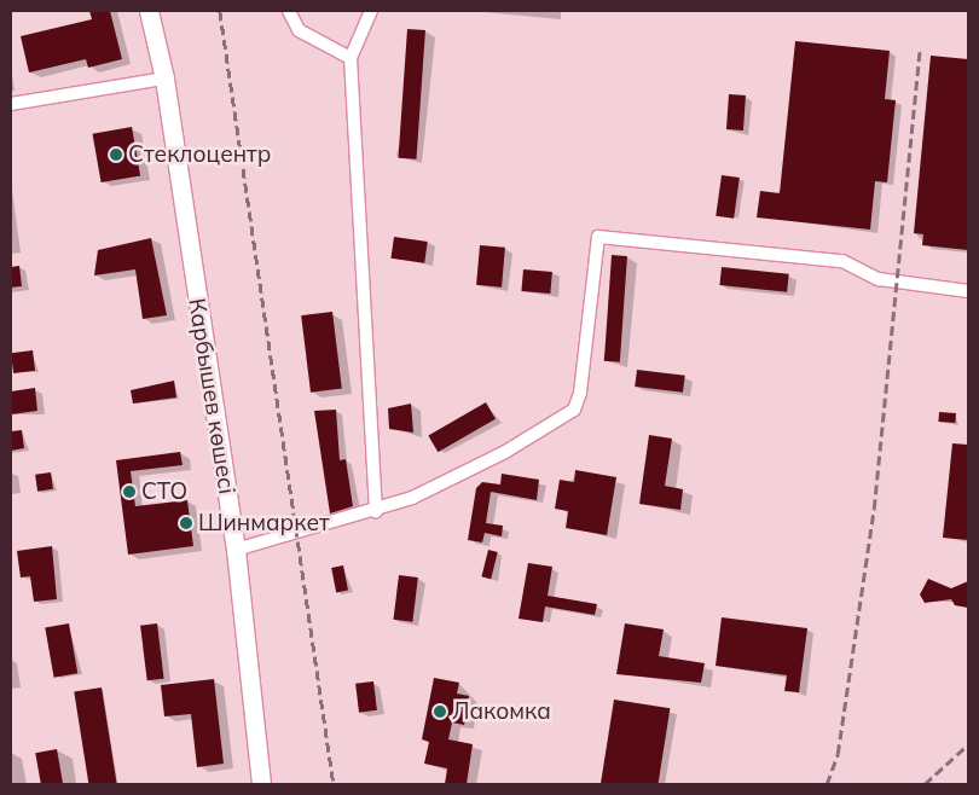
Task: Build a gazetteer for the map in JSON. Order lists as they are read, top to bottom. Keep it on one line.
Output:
{"streets":{"main road":["Карбышев көшесі"]},"places":["Стеклоцентр","СТО","Шинмаркет","Лакомка"]}
